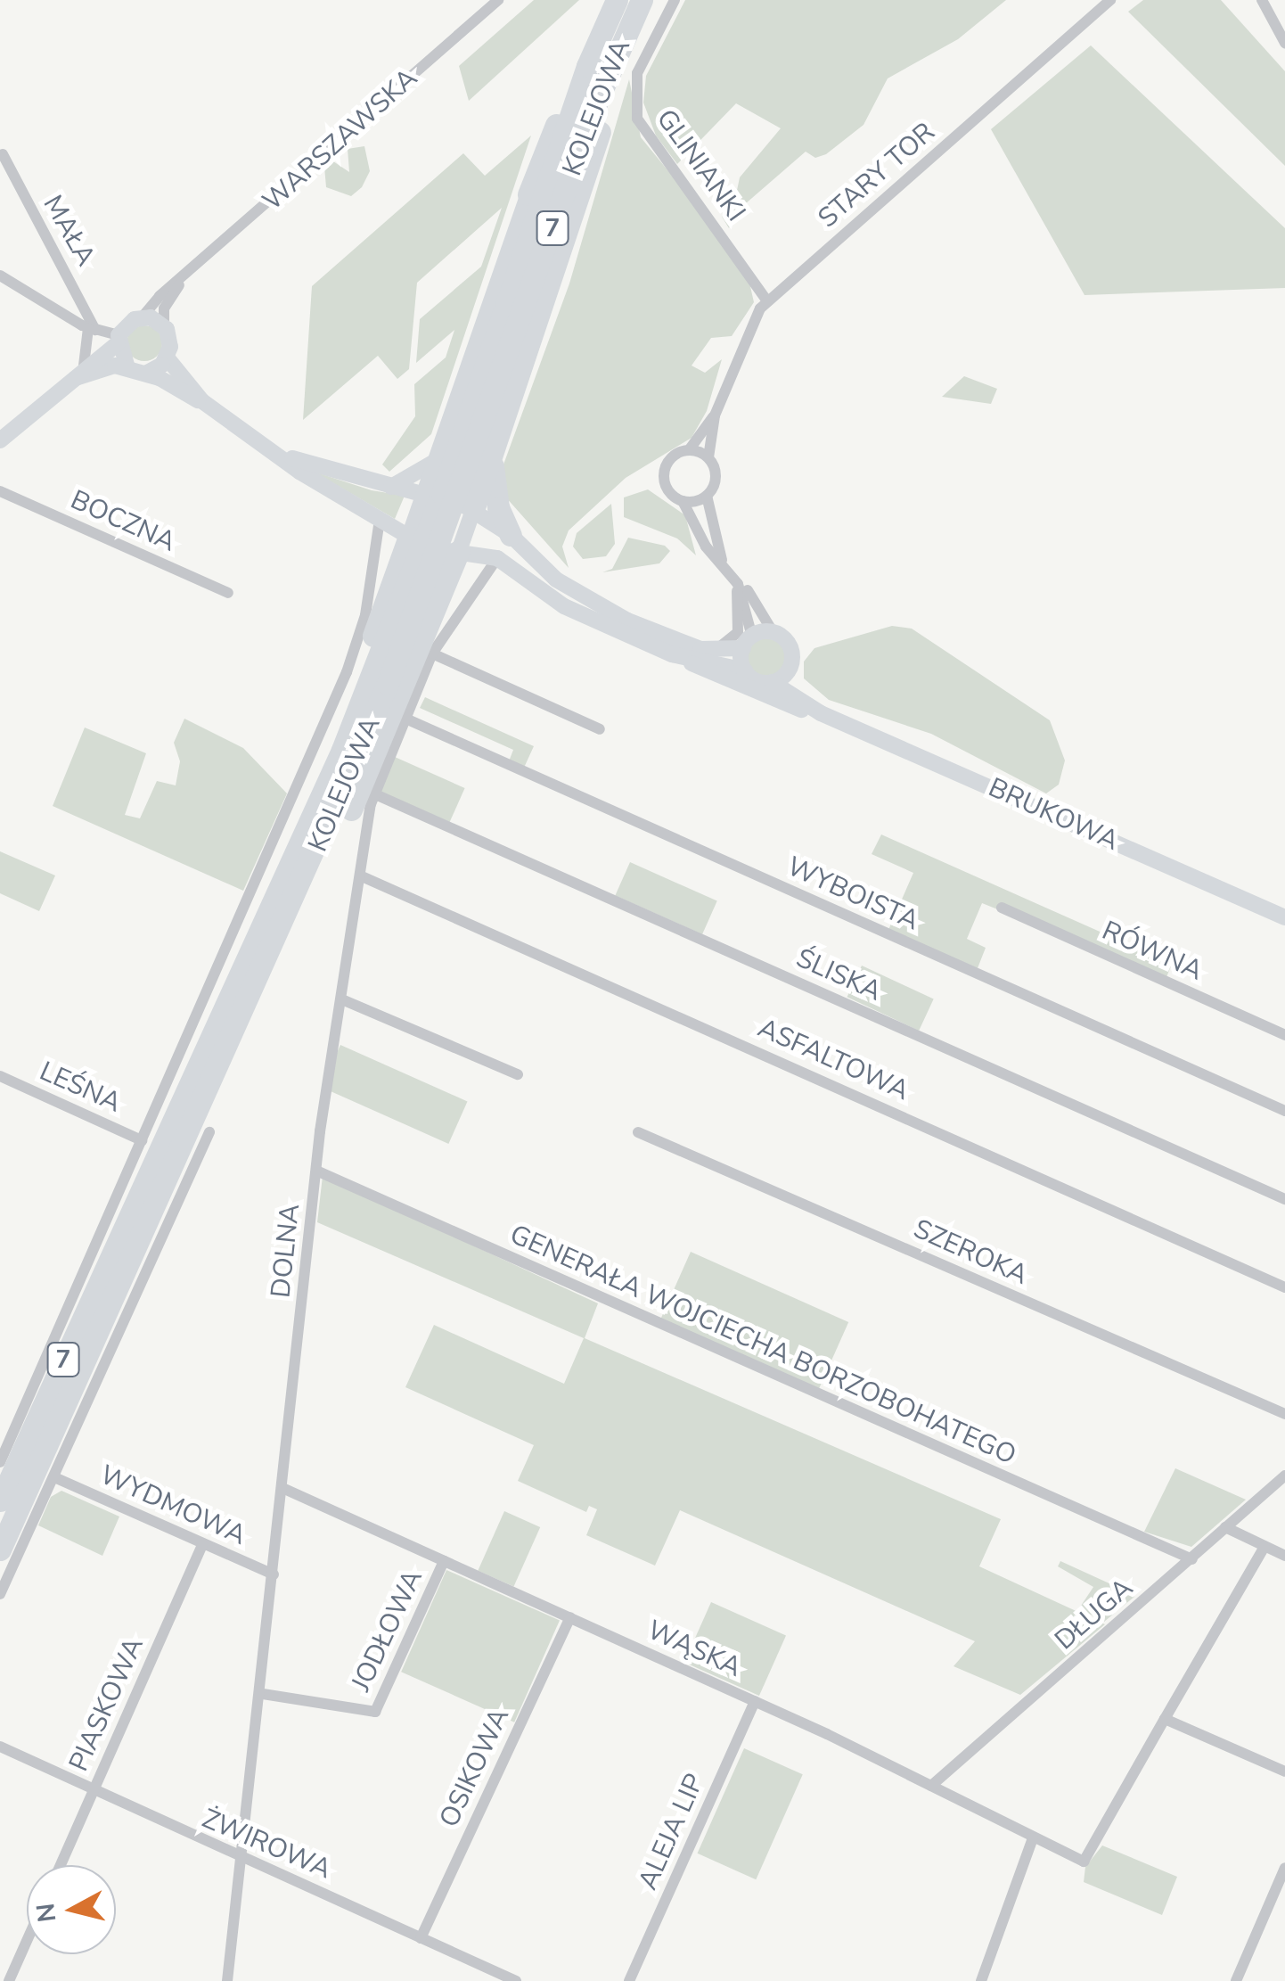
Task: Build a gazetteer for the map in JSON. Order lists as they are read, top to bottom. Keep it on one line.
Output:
{"streets":{"highway":["KOLEJOWA","7"],"street":["WARSZAWSKA","GLINIANKI","STARY TOR","MAŁA","BOCZNA","BRUKOWA","WYBOISTA","RÓWNA","ŚLISKA","ASFALTOWA","LEŚNA","DOLNA","SZEROKA","GENERAŁA WOJCIECHA BORZOBOHATEGO","WYDMOWA","DŁUGA","JODŁOWA","WĄSKA","PIASKOWA","OSIKOWA","ALEJA LIP","ŻWIROWA"]},"crossings":[["KOLEJOWA","LEŚNA"],["GLINIANKI","STARY TOR"],["WYBOISTA","DOLNA"],["ŚLISKA","DOLNA"],["ASFALTOWA","DOLNA"],["DOLNA","GENERAŁA WOJCIECHA BORZOBOHATEGO"],["DOLNA","WYDMOWA"],["DOLNA","JODŁOWA"],["DOLNA","WĄSKA"],["DOLNA","ŻWIROWA"],["GENERAŁA WOJCIECHA BORZOBOHATEGO","DŁUGA"],["WYDMOWA","PIASKOWA"],["DŁUGA","WĄSKA"],["JODŁOWA","WĄSKA"],["WĄSKA","OSIKOWA"],["WĄSKA","ALEJA LIP"],["PIASKOWA","ŻWIROWA"],["OSIKOWA","ŻWIROWA"]],"north":"left"}
